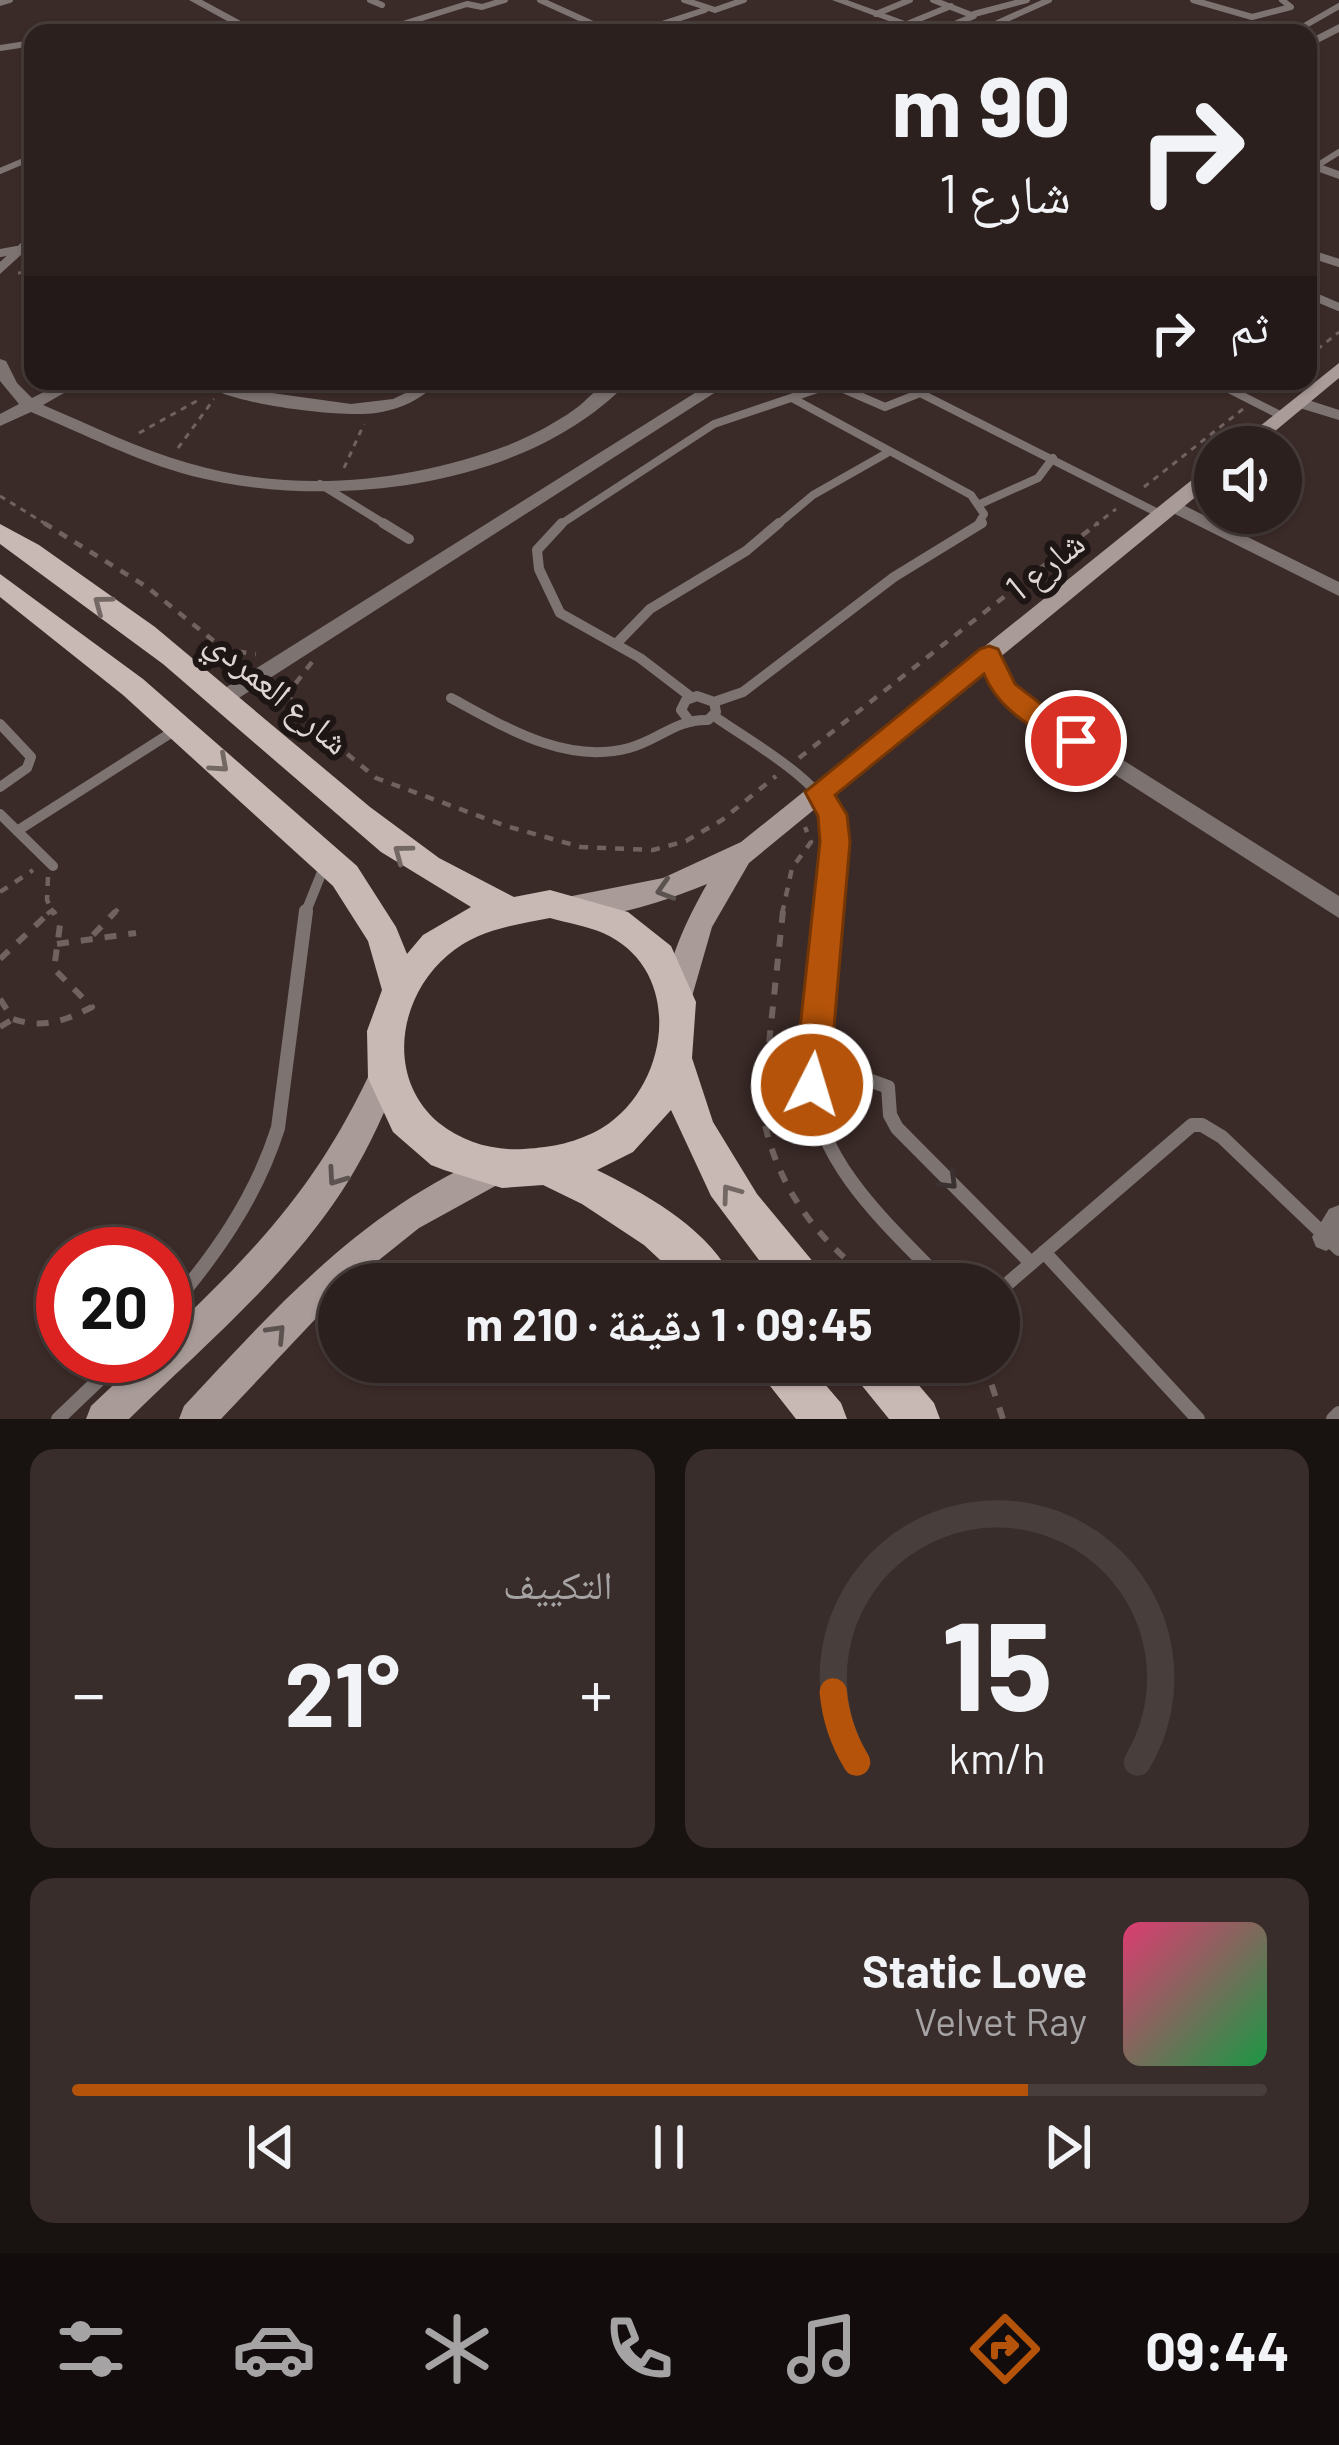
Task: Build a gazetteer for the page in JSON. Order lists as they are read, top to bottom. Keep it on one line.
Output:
{"streets":{"main road":["شارع العمردي"],"street":["شارع 1"]},"crossings":[["شارع 1","شارع العمردي"]],"page":{"turn":["90 m","شارع 1"],"then":"ثم","limit":"20","trip":"09:45 · 1 دقيقة · 210 m","tile":"التكييف","heat":["−","21°","+"],"song":["Static Love","Velvet Ray"],"tabs":"09:44","gauge":["15","km/h"]}}
